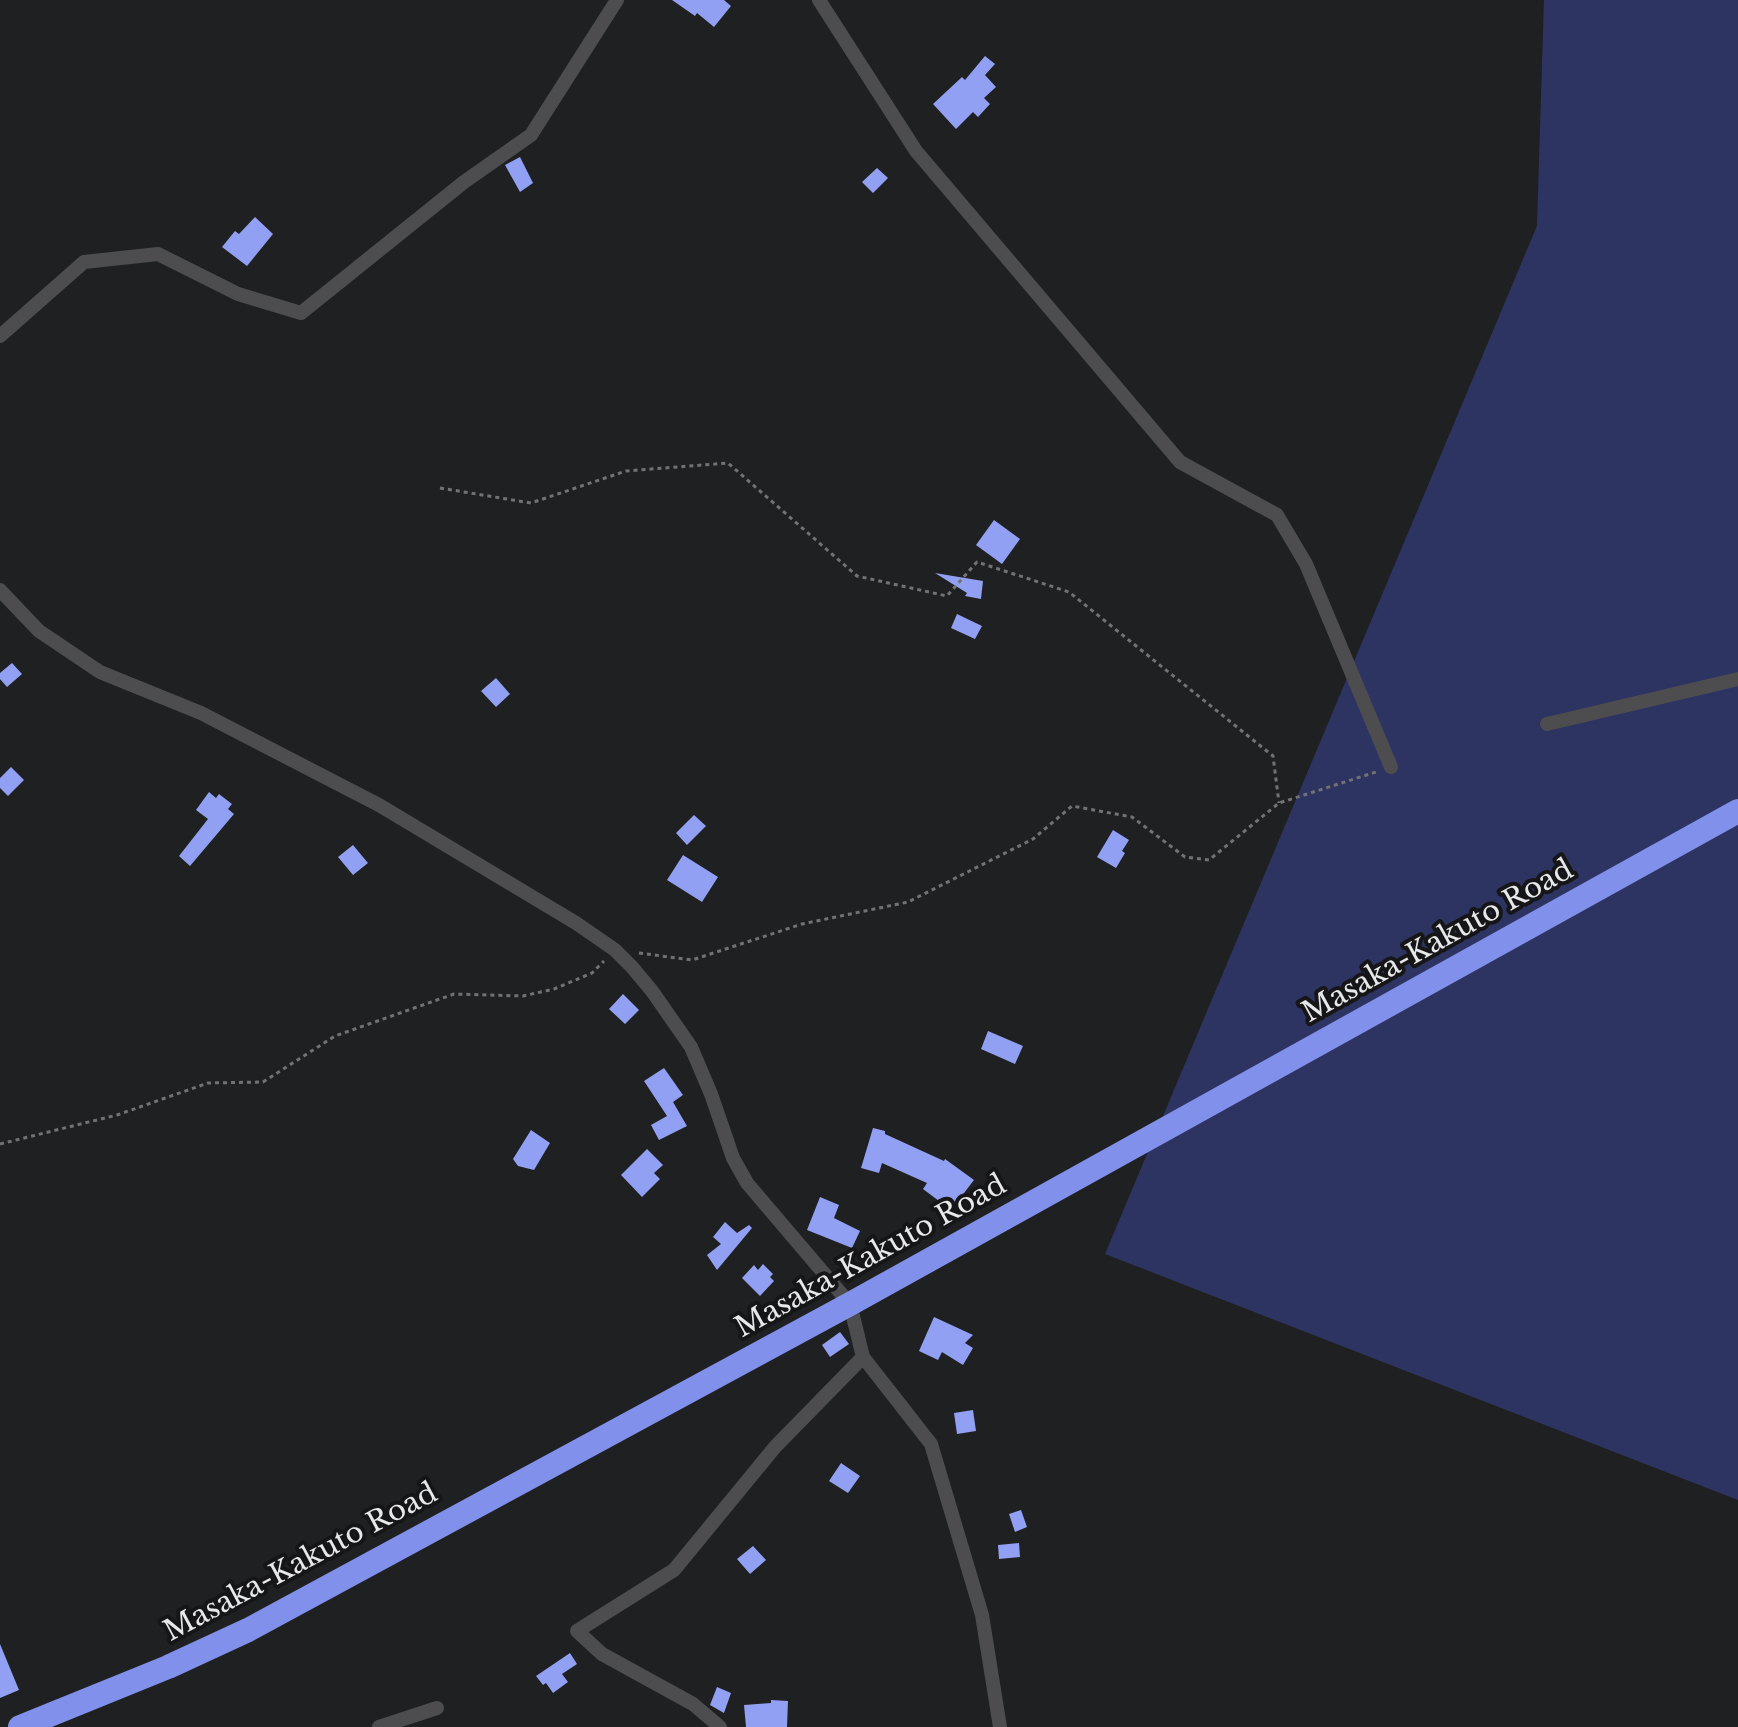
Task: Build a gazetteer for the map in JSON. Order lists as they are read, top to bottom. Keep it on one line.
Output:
{"streets":{"highway":["Masaka-Kakuto Road"]}}
